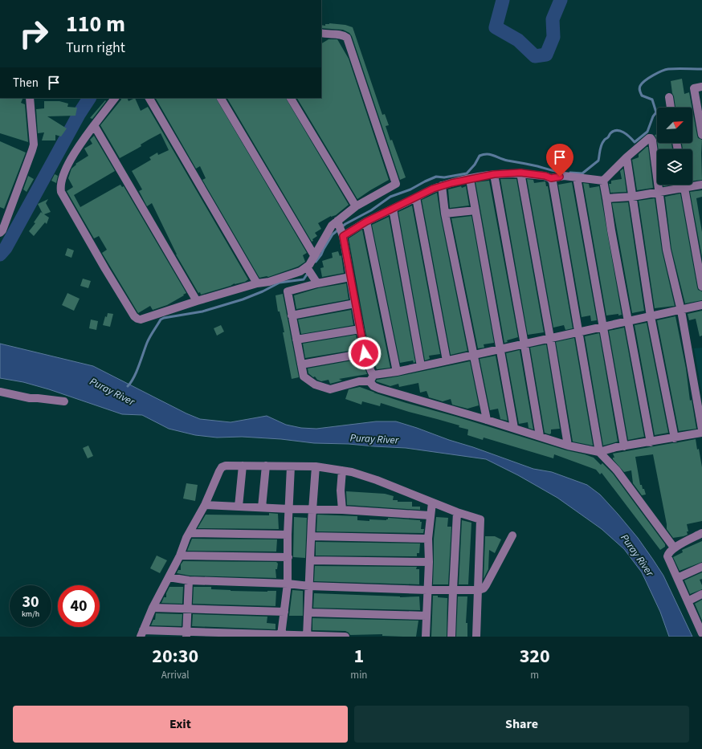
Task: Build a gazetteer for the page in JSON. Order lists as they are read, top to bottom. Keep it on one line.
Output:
{"water":["Puray River"],"north":"top right","page":{"turn":["110 m","Turn right"],"then":"Then","speed":"30 km/h","limit":"40","eta":["20:30","Arrival","1","min","320","m"],"buttons":["Exit","Share"]}}
